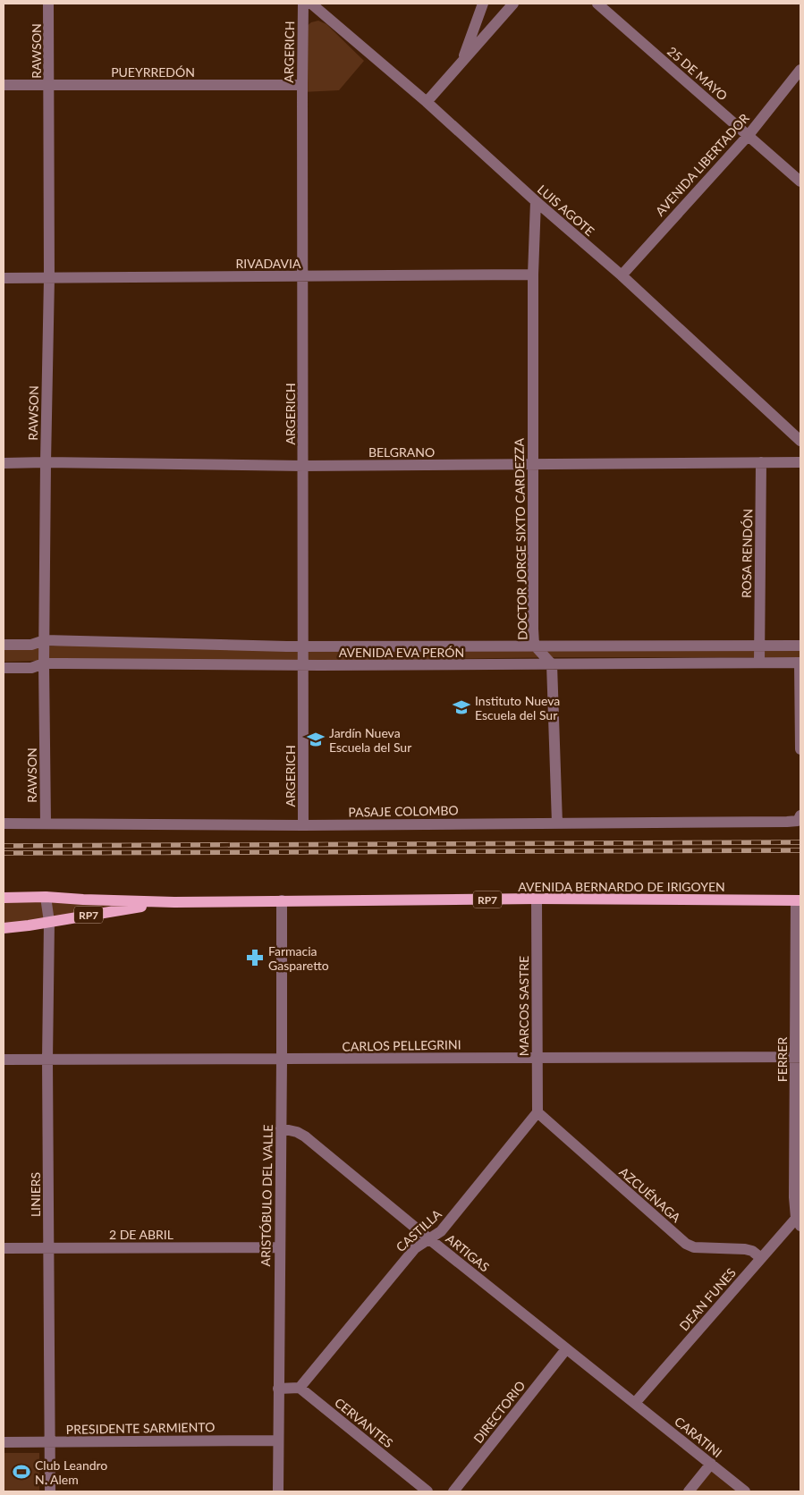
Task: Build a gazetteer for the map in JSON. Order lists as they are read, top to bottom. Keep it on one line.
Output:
{"streets":{"main road":["AVENIDA BERNARDO DE IRIGOYEN","RP7"],"street":["RAWSON","ARGERICH","PUEYRREDÓN","25 DE MAYO","AVENIDA LIBERTADOR","LUIS AGOTE","RIVADAVIA","BELGRANO","DOCTOR JORGE SIXTO CARDEZZA","ROSA RENDÓN","AVENIDA EVA PERÓN","PASAJE COLOMBO","MARCOS SASTRE","CARLOS PELLEGRINI","FERRER","LINIERS","AZCUÉNAGA","ARISTÓBULO DEL VALLE","CASTILLA","2 DE ABRIL","ARTIGAS","DEAN FUNES","DIRECTORIO","CERVANTES","PRESIDENTE SARMIENTO","CARATINI"]},"crossings":[["RAWSON","PUEYRREDÓN"],["RAWSON","RIVADAVIA"],["RAWSON","BELGRANO"],["RAWSON","AVENIDA EVA PERÓN"],["RAWSON","PASAJE COLOMBO"],["ARGERICH","PUEYRREDÓN"],["ARGERICH","RIVADAVIA"],["ARGERICH","BELGRANO"],["ARGERICH","AVENIDA EVA PERÓN"],["ARGERICH","PASAJE COLOMBO"],["25 DE MAYO","AVENIDA LIBERTADOR"],["AVENIDA LIBERTADOR","LUIS AGOTE"],["LUIS AGOTE","DOCTOR JORGE SIXTO CARDEZZA"],["RIVADAVIA","DOCTOR JORGE SIXTO CARDEZZA"],["BELGRANO","DOCTOR JORGE SIXTO CARDEZZA"],["BELGRANO","ROSA RENDÓN"],["DOCTOR JORGE SIXTO CARDEZZA","AVENIDA EVA PERÓN"],["ROSA RENDÓN","AVENIDA EVA PERÓN"],["AVENIDA BERNARDO DE IRIGOYEN","RP7"],["AVENIDA BERNARDO DE IRIGOYEN","MARCOS SASTRE"],["AVENIDA BERNARDO DE IRIGOYEN","FERRER"],["AVENIDA BERNARDO DE IRIGOYEN","ARISTÓBULO DEL VALLE"],["RP7","LINIERS"],["MARCOS SASTRE","CARLOS PELLEGRINI"],["MARCOS SASTRE","AZCUÉNAGA"],["MARCOS SASTRE","CASTILLA"],["CARLOS PELLEGRINI","FERRER"],["CARLOS PELLEGRINI","LINIERS"],["CARLOS PELLEGRINI","ARISTÓBULO DEL VALLE"],["FERRER","DEAN FUNES"],["LINIERS","2 DE ABRIL"],["LINIERS","PRESIDENTE SARMIENTO"],["AZCUÉNAGA","CASTILLA"],["AZCUÉNAGA","DEAN FUNES"],["ARISTÓBULO DEL VALLE","2 DE ABRIL"],["ARISTÓBULO DEL VALLE","ARTIGAS"],["ARISTÓBULO DEL VALLE","PRESIDENTE SARMIENTO"],["CASTILLA","ARTIGAS"],["CASTILLA","CERVANTES"],["ARTIGAS","DEAN FUNES"],["ARTIGAS","DIRECTORIO"],["ARTIGAS","CARATINI"],["DEAN FUNES","CARATINI"]],"places":{"school or university":["Instituto Nueva Escuela del Sur","Jardín Nueva Escuela del Sur"],"pharmacy":["Farmacia Gasparetto"],"sports":["Club Leandro N. Alem"]}}
